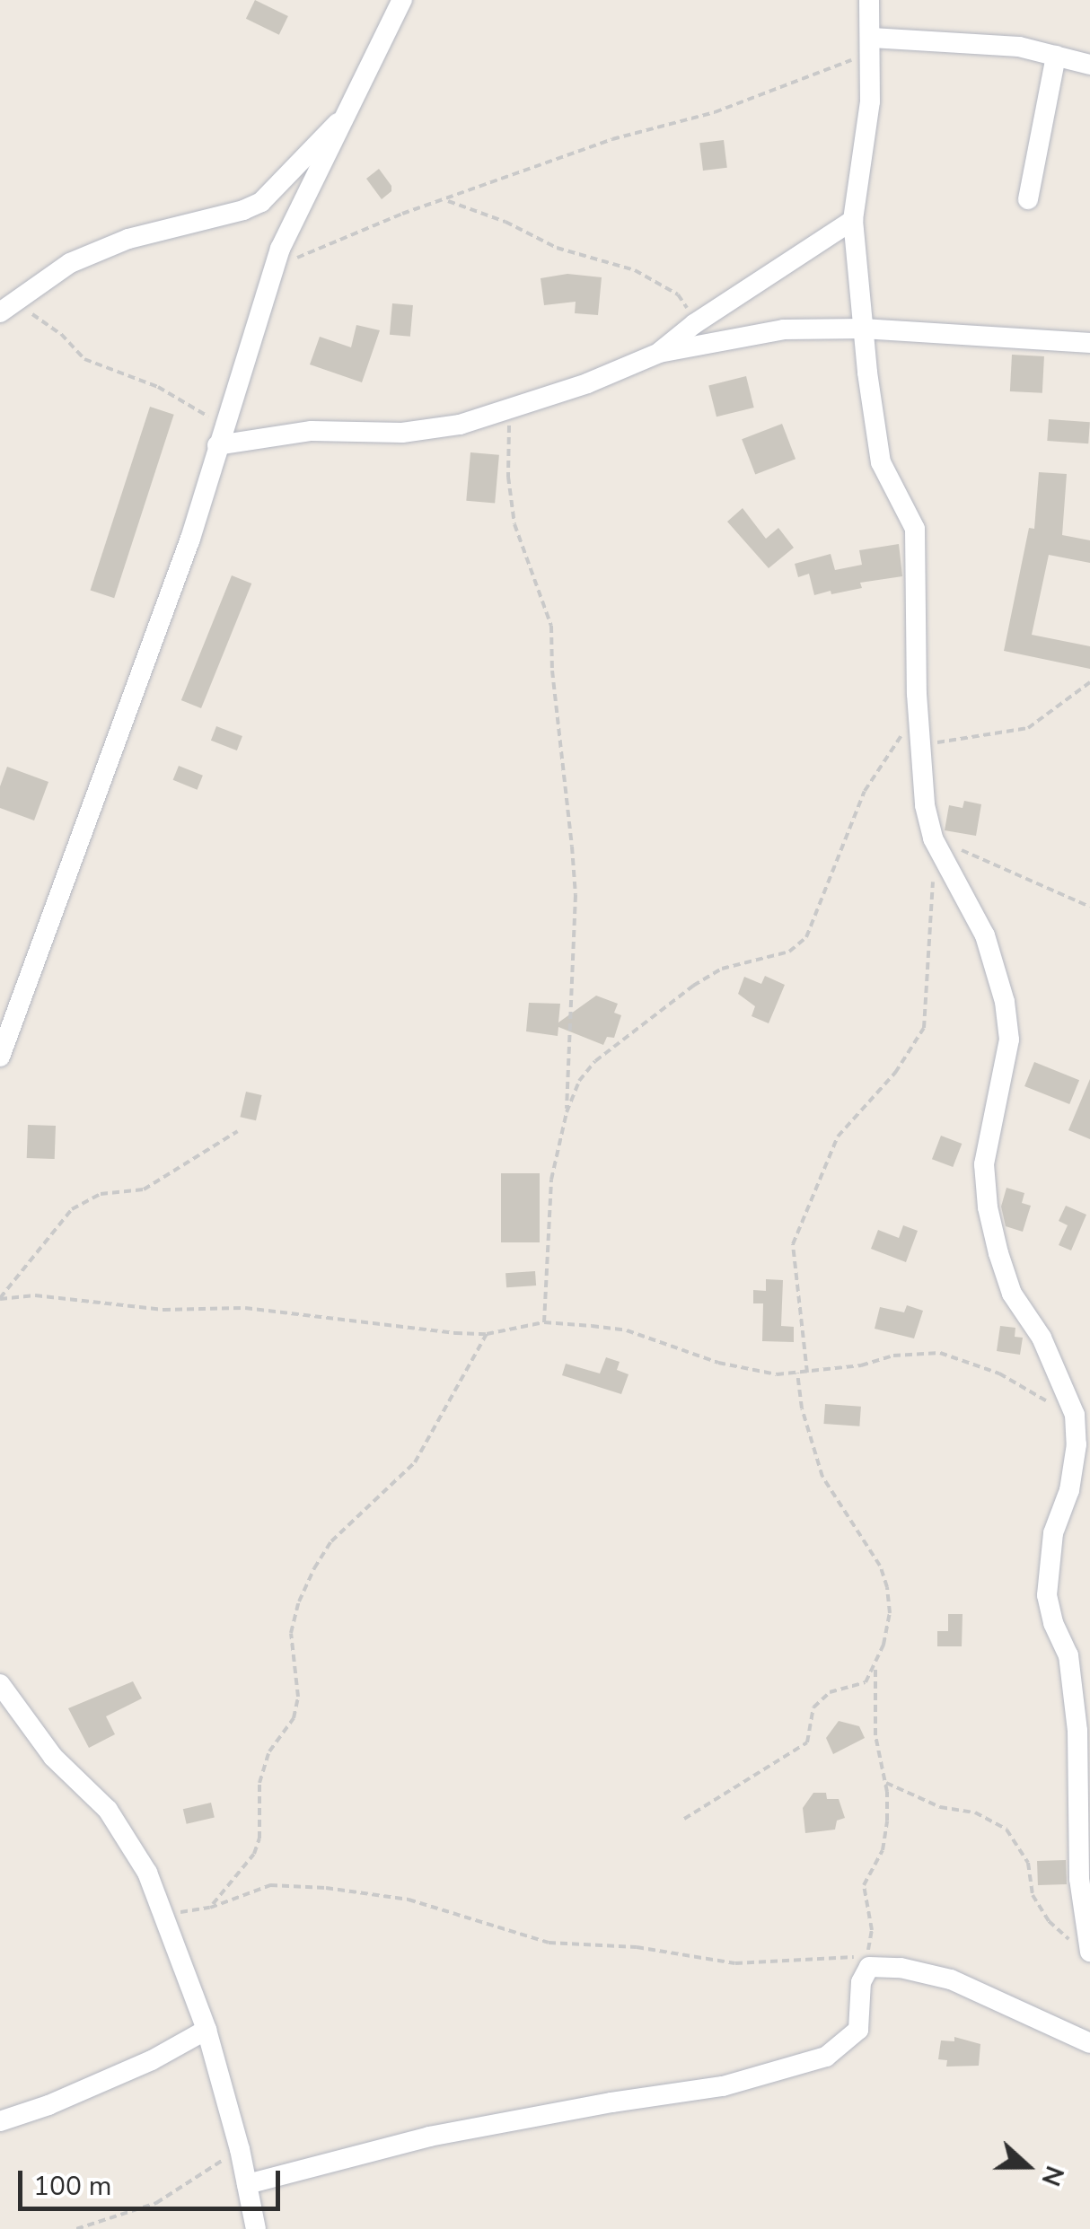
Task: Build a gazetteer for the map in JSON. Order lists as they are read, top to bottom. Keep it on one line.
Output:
{"scale_bar":"100 m","north":"right"}
